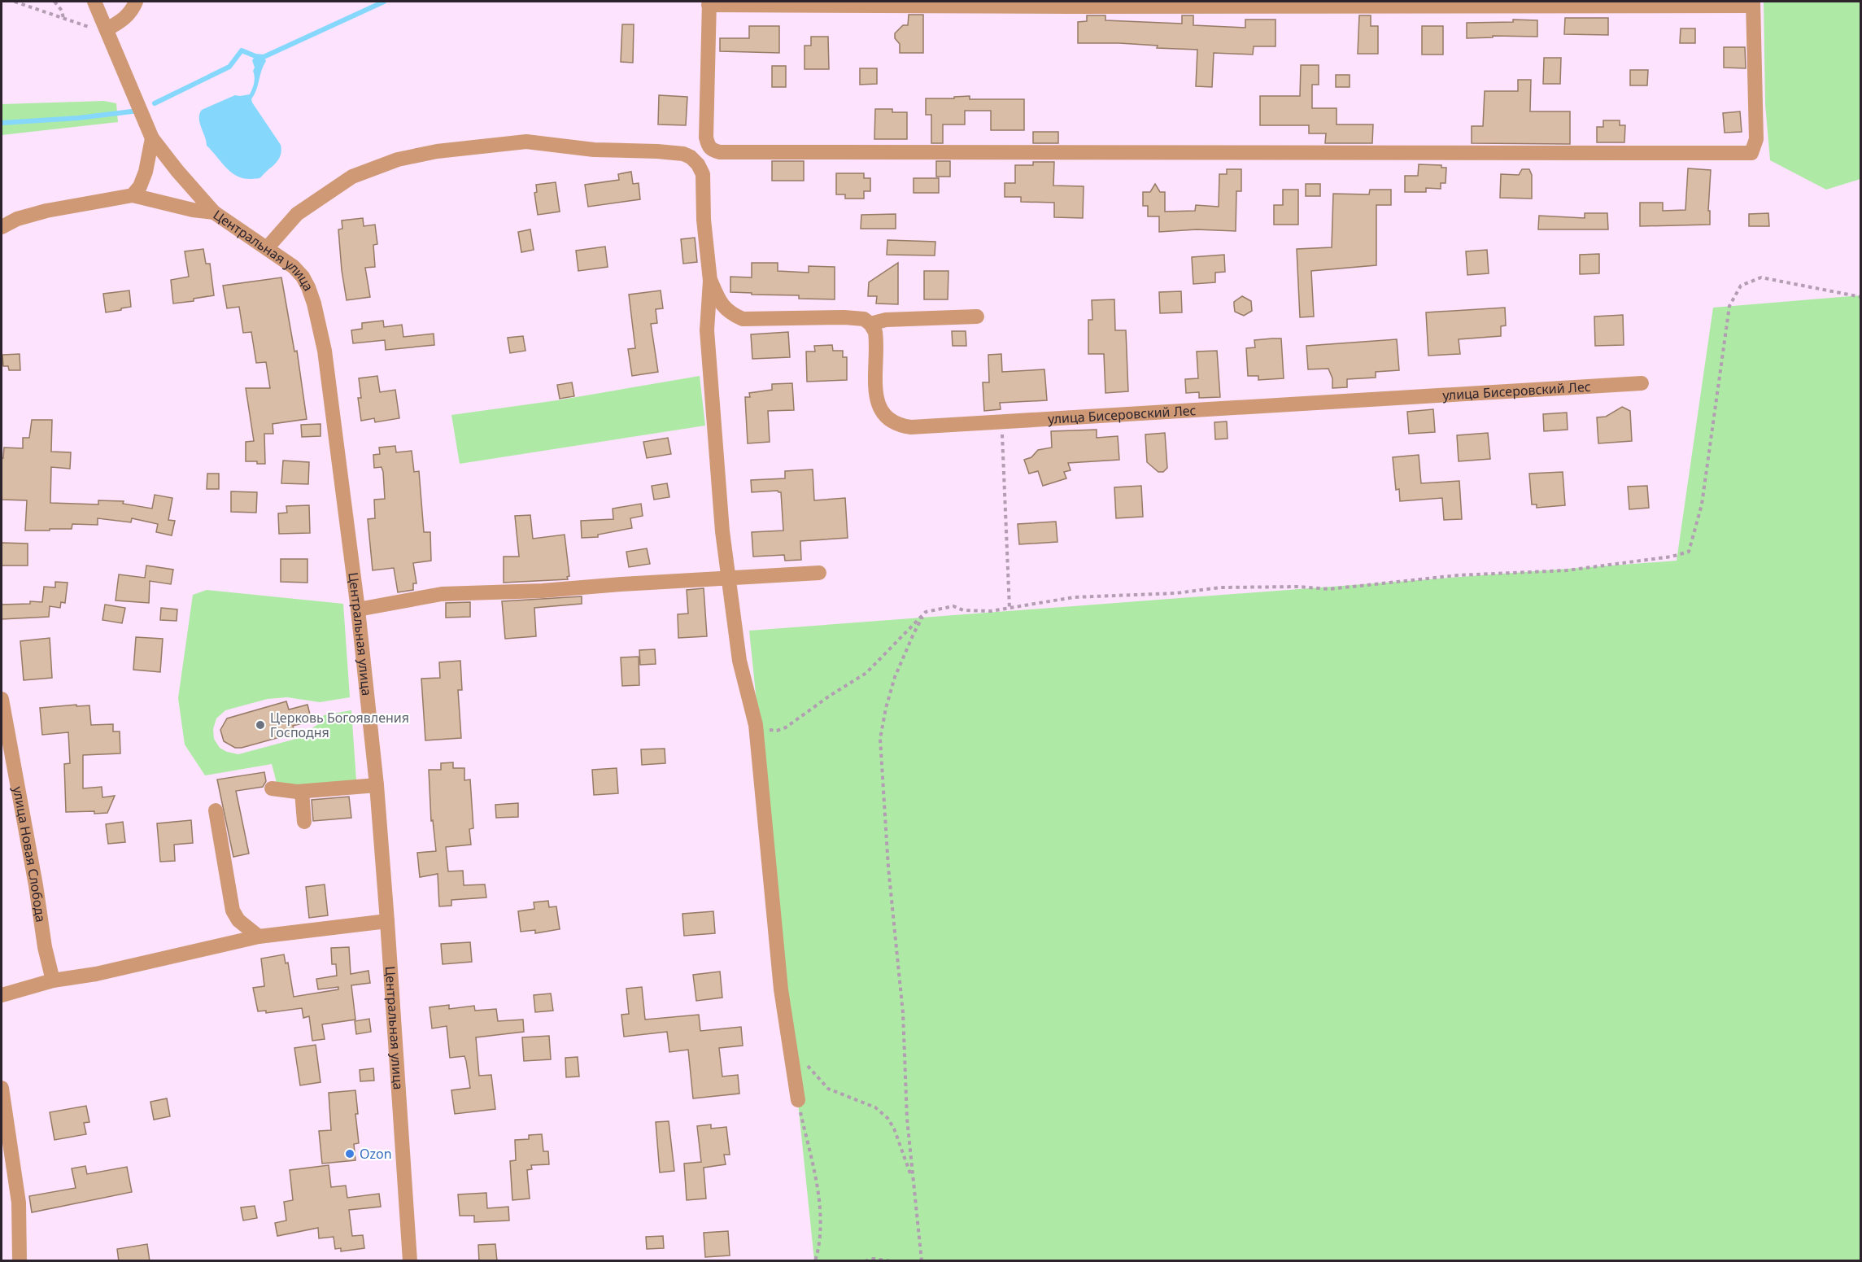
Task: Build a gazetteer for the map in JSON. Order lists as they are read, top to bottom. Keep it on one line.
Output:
{"streets":{"street":["Центральная улица","улица Бисеровский Лес","улица Новая Слобода"]},"places":["Церковь Богоявления Господня","Ozon"]}
